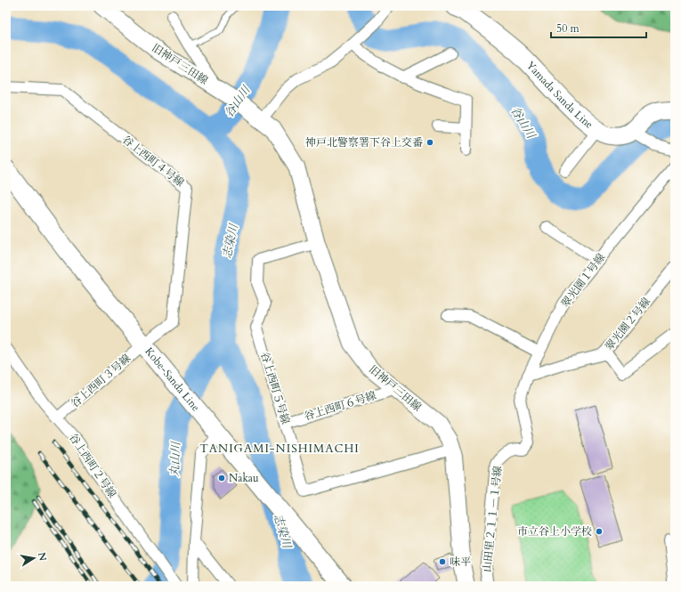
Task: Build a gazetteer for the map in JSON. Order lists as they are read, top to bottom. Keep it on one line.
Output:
{"streets":{"main road":["Yamada Sanda Line","Kobe-Sanda Line"],"street":["旧神戸三田線","谷上西町４号線","翠光園１号線","翠光園２号線","谷上西町３号線","谷上西町５号線","谷上西町６号線","谷上西町２号線","山田里２１１－１号線"]},"crossings":[["旧神戸三田線","谷上西町５号線"],["旧神戸三田線","谷上西町６号線"],["谷上西町４号線","Kobe-Sanda Line"],["谷上西町４号線","谷上西町３号線"],["翠光園１号線","翠光園２号線"],["翠光園１号線","山田里２１１－１号線"],["Kobe-Sanda Line","谷上西町３号線"],["谷上西町３号線","谷上西町２号線"],["谷上西町５号線","谷上西町６号線"]],"districts":["TANIGAMI-NISHIMACHI"],"water":["谷山川","志染川","丸山川"],"places":["神戸北警察署下谷上交番","Nakau","市立谷上小学校","味平"],"scale_bar":"50 m","north":"right"}
